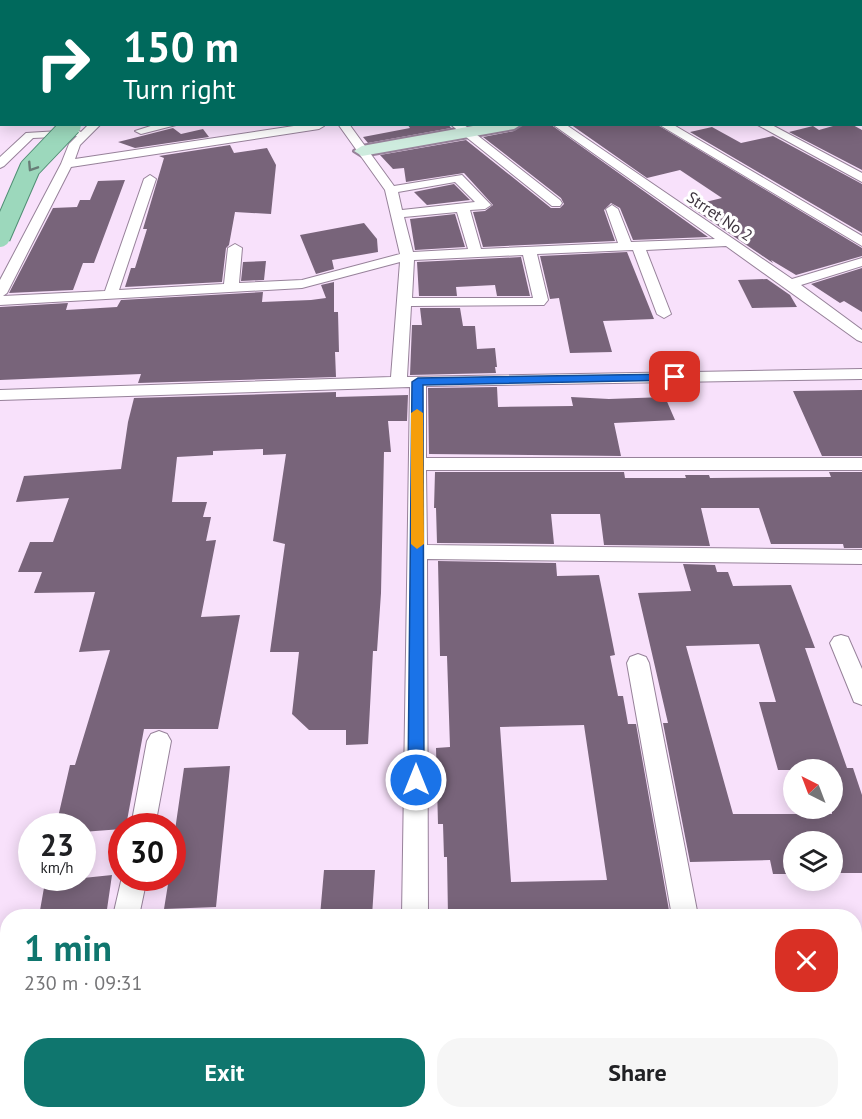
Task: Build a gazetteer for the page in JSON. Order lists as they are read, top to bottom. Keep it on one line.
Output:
{"streets":{"street":["Strret No 2"]},"north":"top left","page":{"turn":["150 m","Turn right"],"speed":"23 km/h","limit":"30","heading":["1 min","230 m · 09:31"],"buttons":["Exit","Share"]}}
